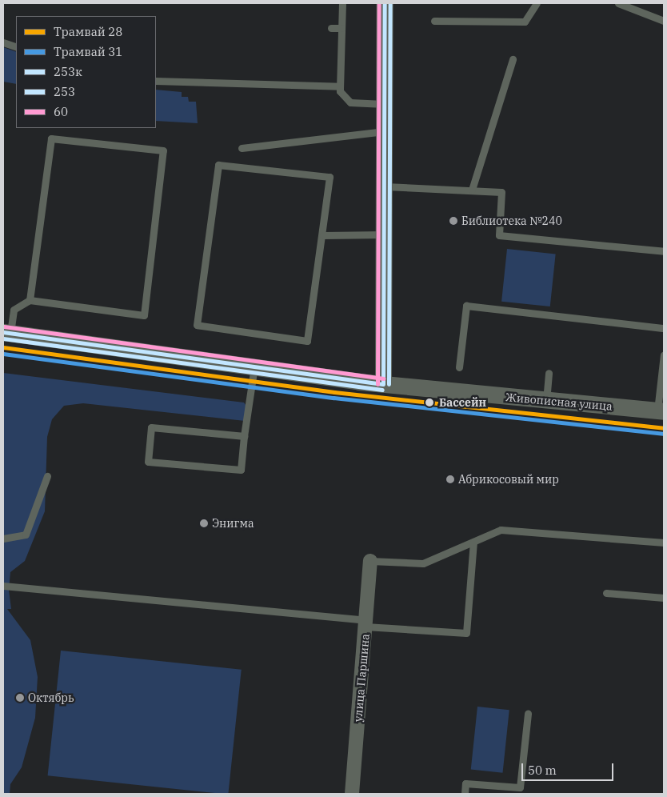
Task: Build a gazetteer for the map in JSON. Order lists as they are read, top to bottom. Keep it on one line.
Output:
{"streets":{"street":["Живописная улица","улица Паршина"]},"places":["Библиотека №240","Бассейн","Абрикосовый мир","Энигма","Октябрь"],"lines":["transit line 253к","transit line 253","transit line 60","tram line 28","tram line 31"],"legend":["Трамвай 28","Трамвай 31","253к","253","60"],"scale_bar":"50 m"}
